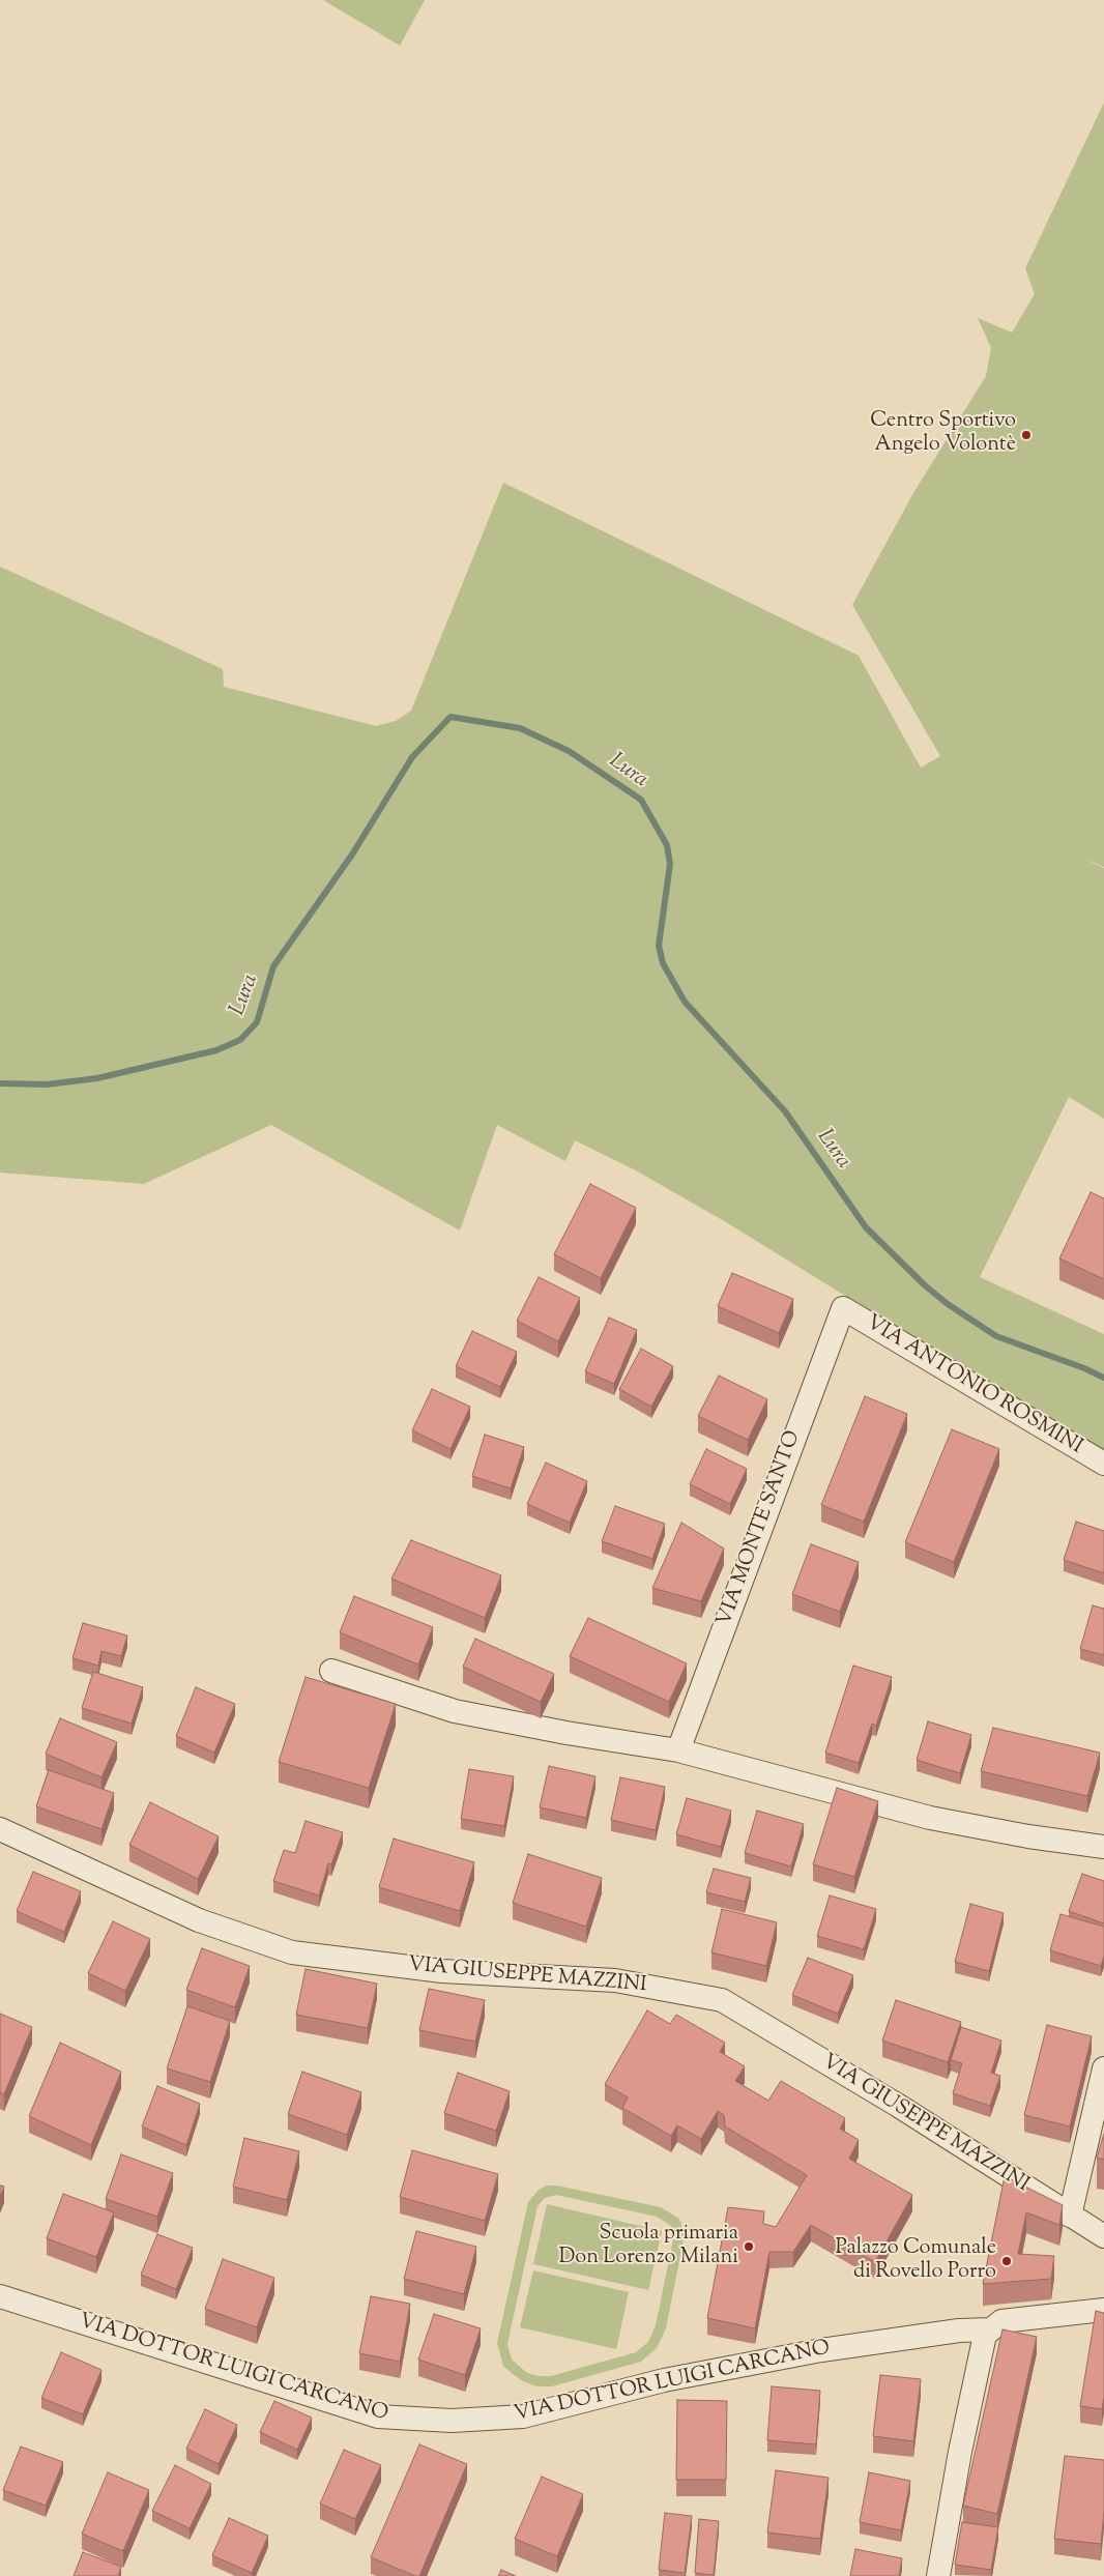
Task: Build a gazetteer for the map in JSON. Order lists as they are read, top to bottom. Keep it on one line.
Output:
{"streets":{"street":["VIA ANTONIO ROSMINI","VIA MONTE SANTO","VIA GIUSEPPE MAZZINI","VIA DOTTOR LUIGI CARCANO"]},"crossings":[["VIA ANTONIO ROSMINI","VIA MONTE SANTO"]],"water":["Lura"],"places":["Centro Sportivo Angelo Volontè","Scuola primaria Don Lorenzo Milani","Palazzo Comunale di Rovello Porro"]}
